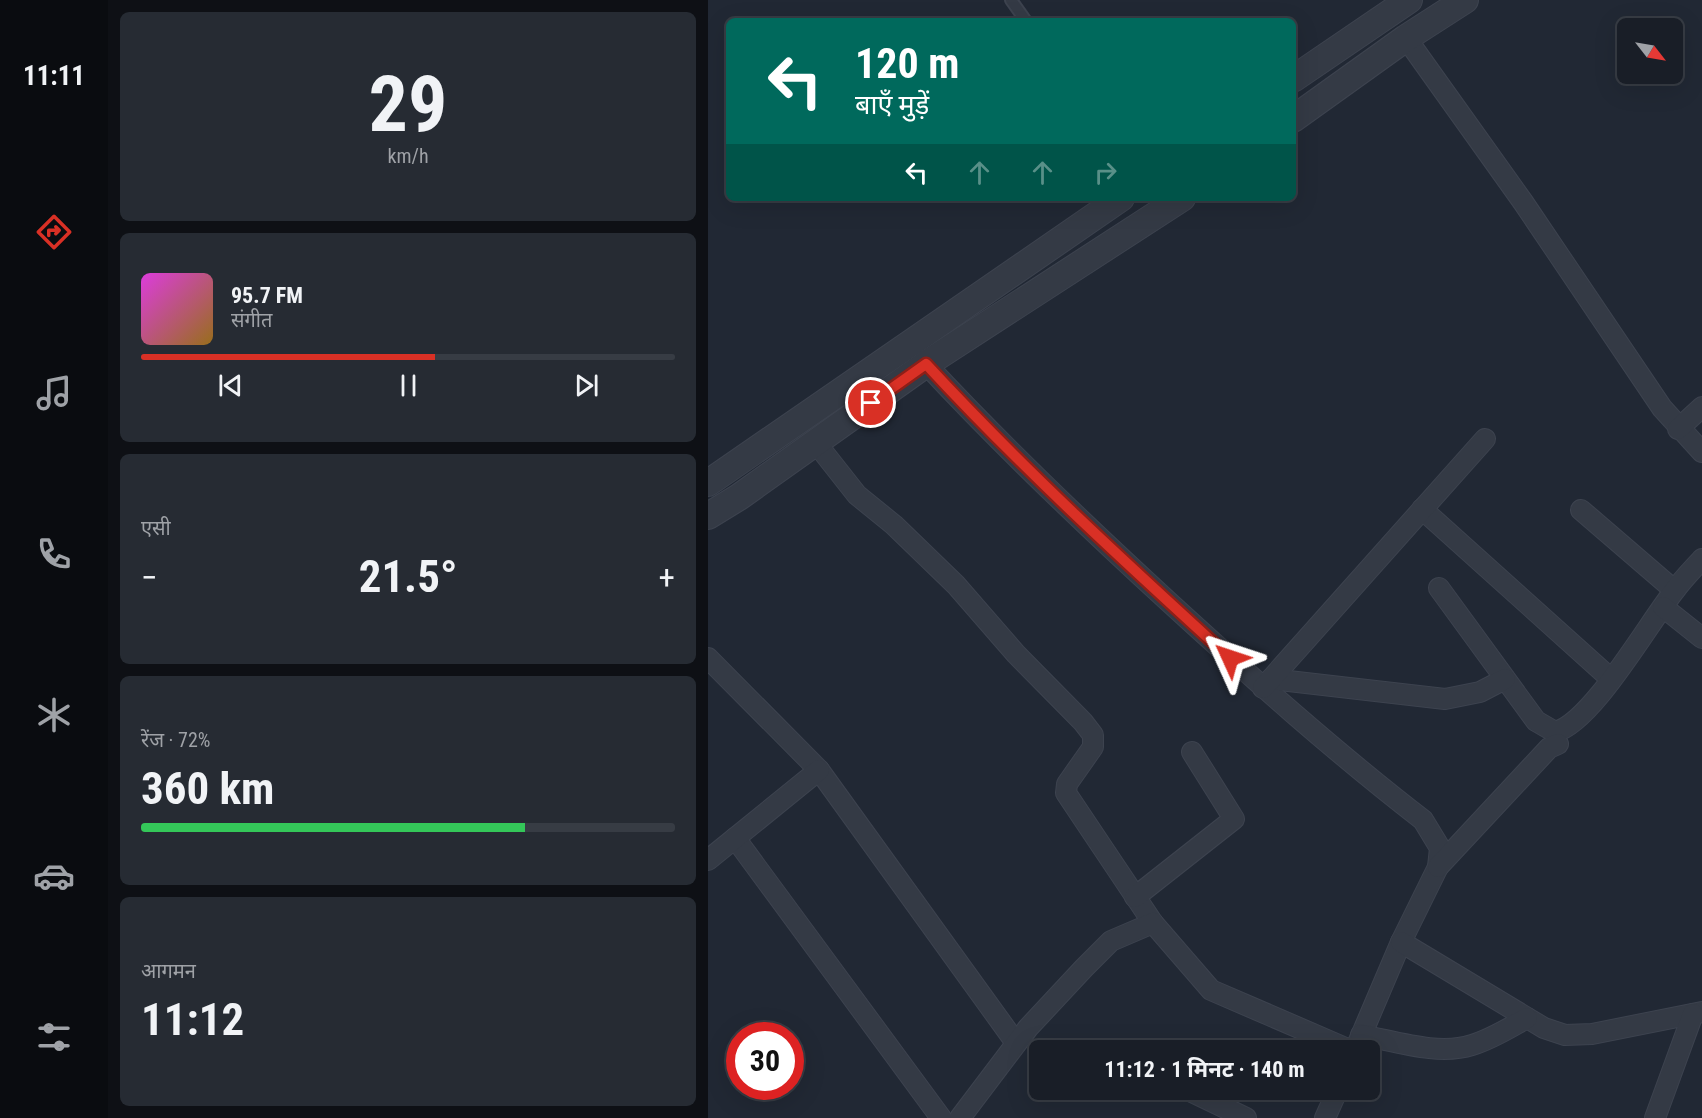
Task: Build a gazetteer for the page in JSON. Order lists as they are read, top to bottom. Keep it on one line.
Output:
{"north":"bottom right","page":{"tabs":"11:11","tile":[["29","km/h"],"एसी",["रेंज · 72%","360 km"],["आगमन","11:12"]],"turn":["120 m","बाएँ मुड़ें"],"song":["95.7 FM","संगीत"],"heat":["−","21.5°","+"],"limit":"30","trip":"11:12 · 1 मिनट · 140 m"}}
